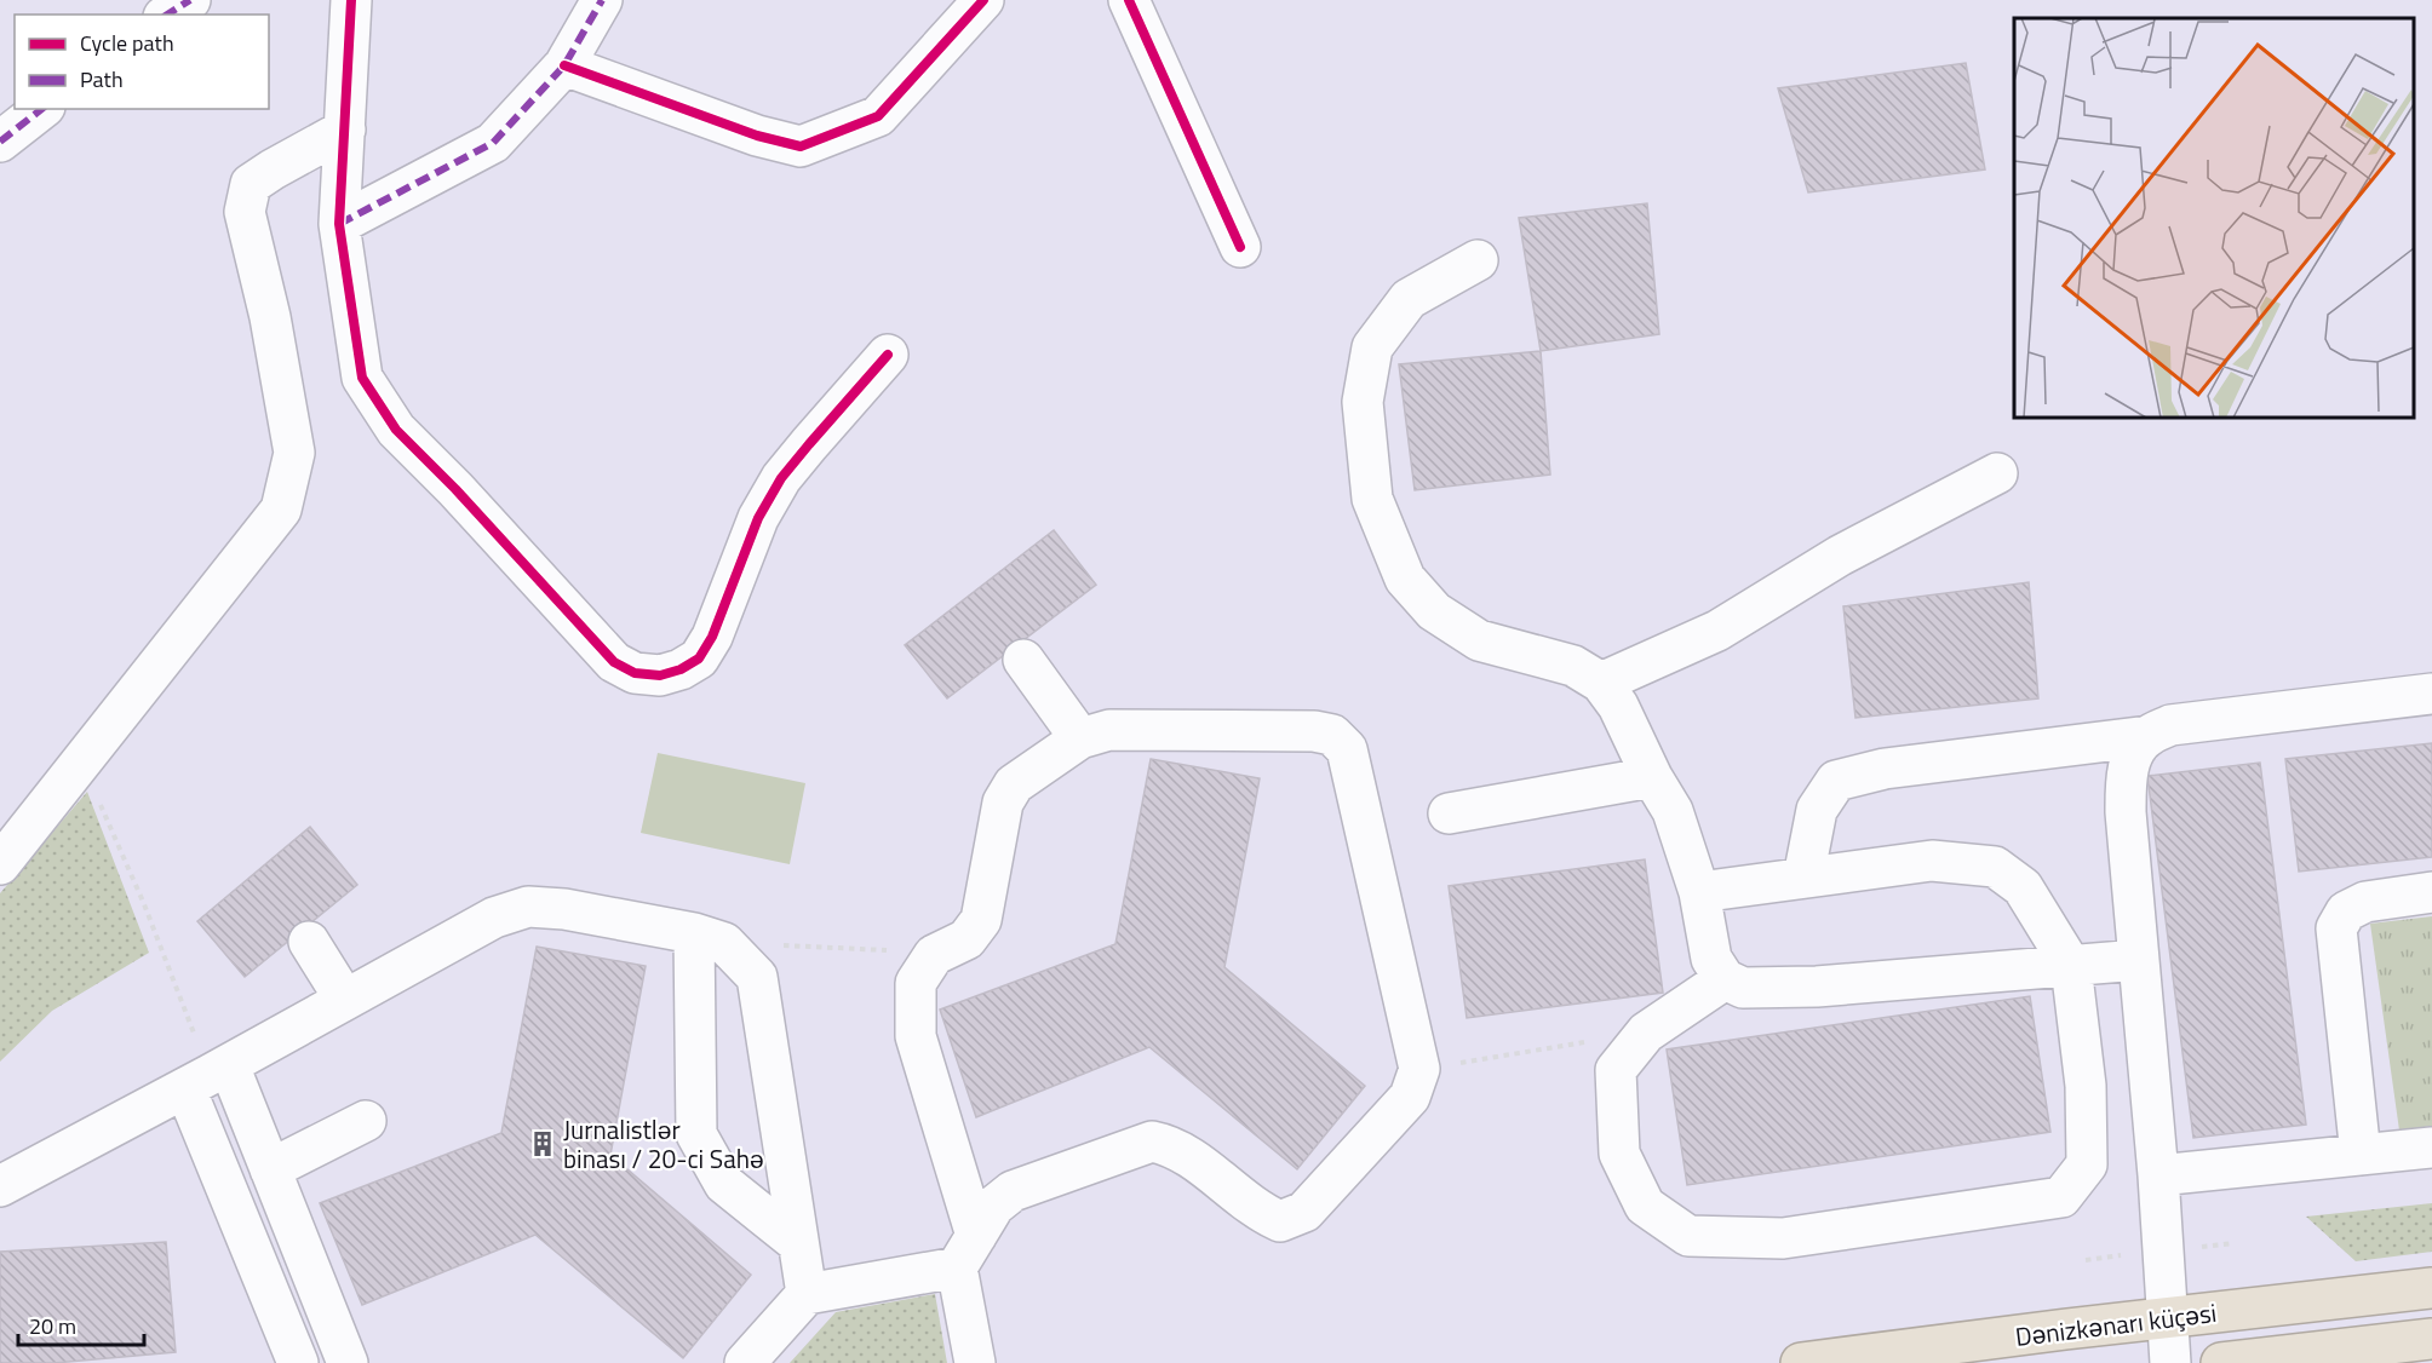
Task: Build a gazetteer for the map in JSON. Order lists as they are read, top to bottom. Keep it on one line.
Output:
{"streets":{"highway":["Dənizkənarı küçəsi"]},"places":{"building":["Jurnalistlər binası / 20-ci Sahə"]},"legend":["Cycle path","Path"],"scale_bar":"20 m"}
